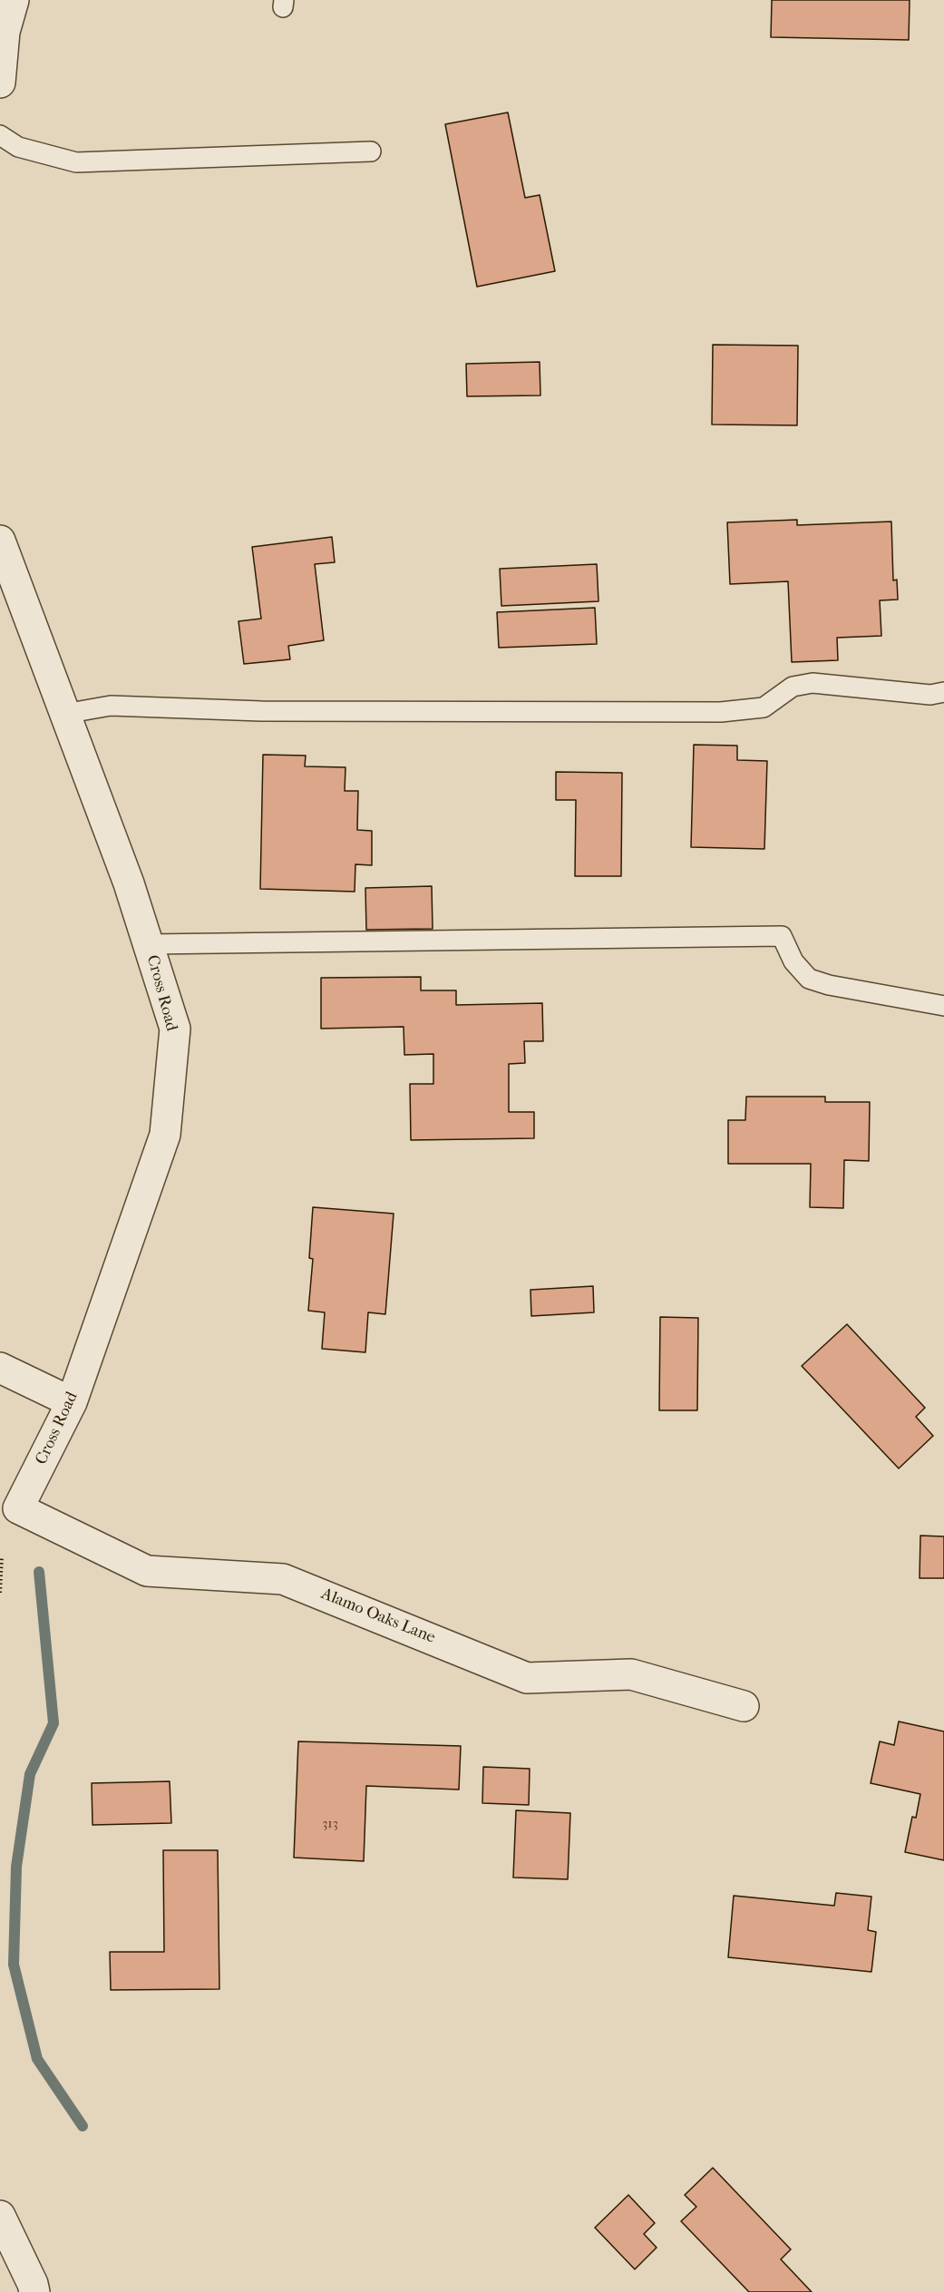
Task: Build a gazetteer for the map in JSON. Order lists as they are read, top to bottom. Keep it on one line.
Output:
{"streets":{"street":["Cross Road","Alamo Oaks Lane"]},"crossings":[["Cross Road","Alamo Oaks Lane"]],"house_numbers":["313"]}
